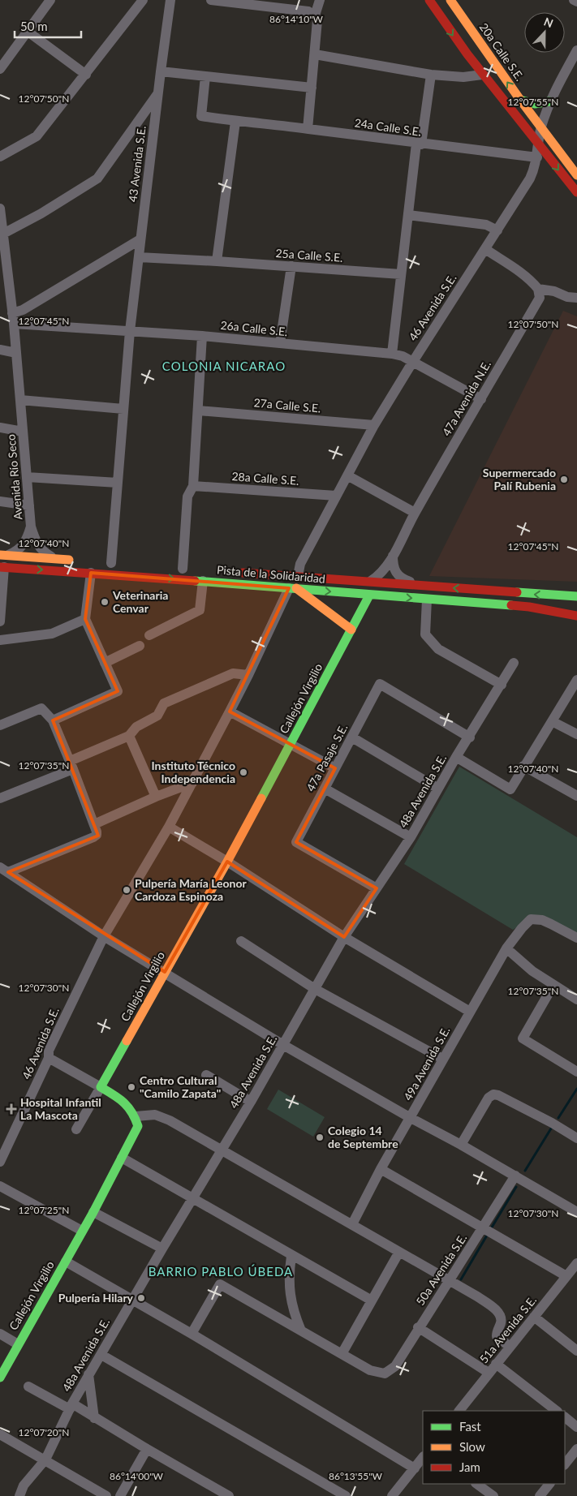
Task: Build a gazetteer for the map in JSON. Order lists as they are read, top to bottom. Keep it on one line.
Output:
{"streets":{"street":["20a Calle S.E.","24a Calle S.E.","43 Avenida S.E.","25a Calle S.E.","46 Avenida S.E.","26a Calle S.E.","47a Avenida N.E.","27a Calle S.E.","Avenida Río Seco","28a Calle S.E.","Pista de la Solidaridad","Callejón Virgilio","47a Pasaje S.E.","48a Avenida S.E.","49a Avenida S.E.","50a Avenida S.E.","51a Avenida S.E."]},"crossings":[["20a Calle S.E.","46 Avenida S.E."],["24a Calle S.E.","46 Avenida S.E."],["43 Avenida S.E.","25a Calle S.E."],["43 Avenida S.E.","26a Calle S.E."],["46 Avenida S.E.","26a Calle S.E."],["46 Avenida S.E.","27a Calle S.E."],["46 Avenida S.E.","28a Calle S.E."],["46 Avenida S.E.","Pista de la Solidaridad"],["26a Calle S.E.","47a Avenida N.E."],["26a Calle S.E.","Avenida Río Seco"],["47a Avenida N.E.","Pista de la Solidaridad"],["Pista de la Solidaridad","Callejón Virgilio"],["47a Pasaje S.E.","48a Avenida S.E."]],"districts":["COLONIA NICARAO","BARRIO PABLO ÚBEDA"],"places":{"other":["Supermercado Palí Rubenia","Veterinaria Cenvar","Instituto Técnico Independencia","Pulpería María Leonor Cardoza Espinoza","Centro Cultural \"Camilo Zapata\"","Colegio 14 de Septembre","Pulpería Hilary"],"health":["Hospital Infantil La Mascota"]},"legend":["Fast","Slow","Jam"],"scale_bar":"50 m","north":"top","coordinates":["86°14'10\"W","12°07'50\"N","12°07'55\"N","12°07'45\"N","12°07'40\"N","12°07'35\"N","12°07'30\"N","12°07'25\"N","12°07'20\"N","86°14'00\"W","86°13'55\"W"]}
